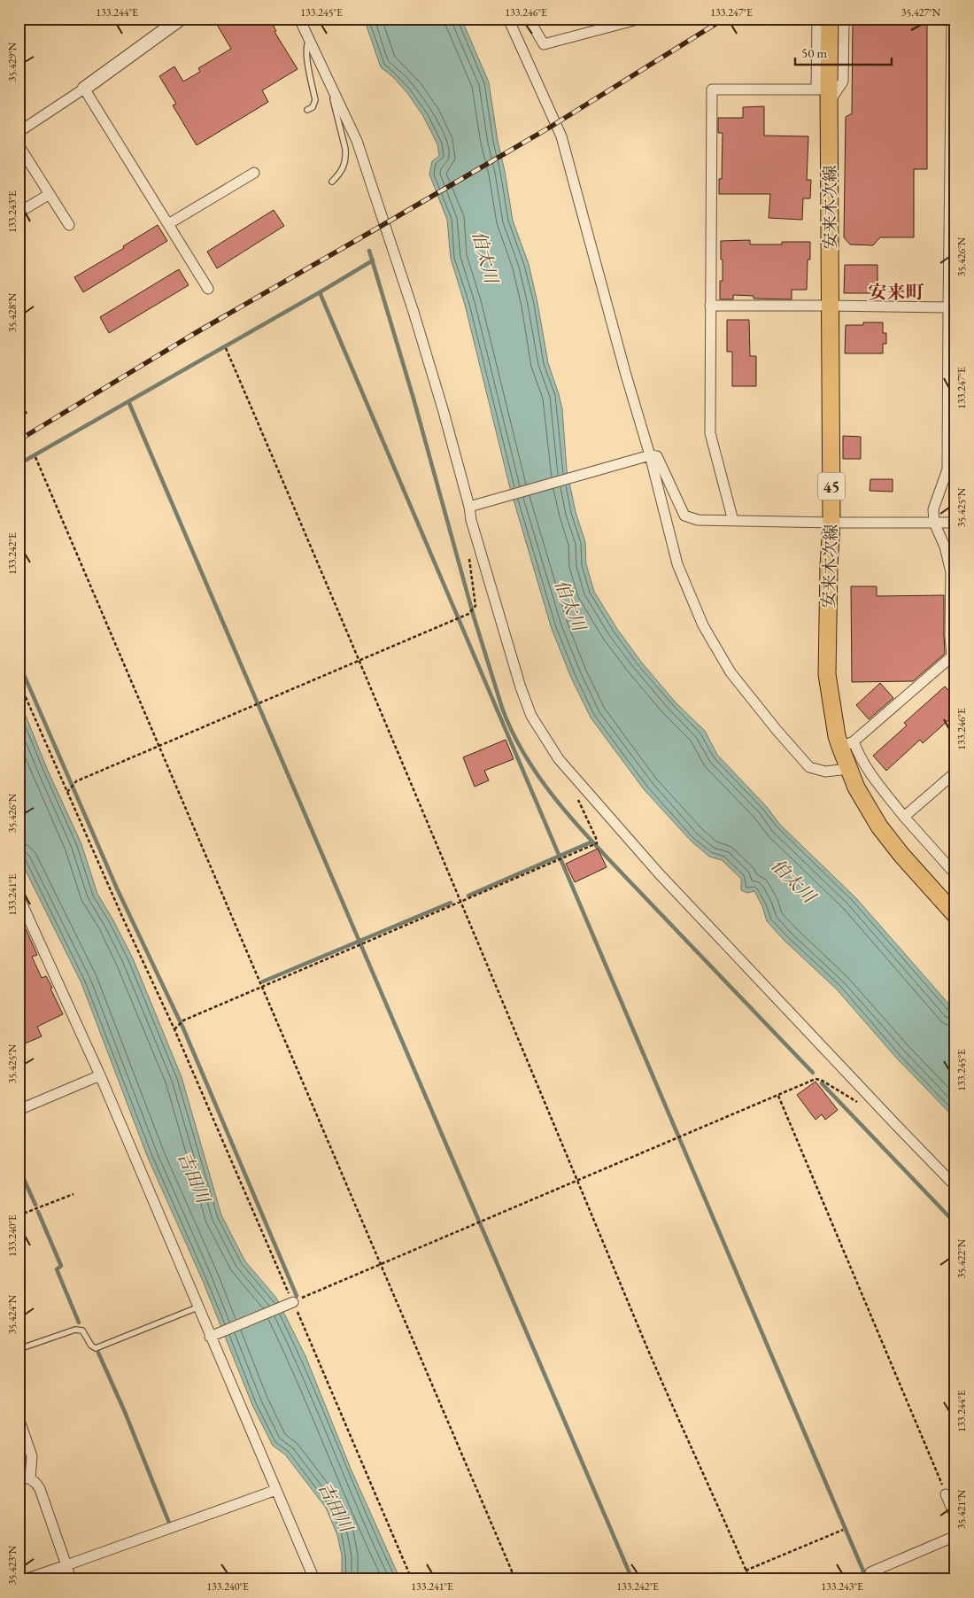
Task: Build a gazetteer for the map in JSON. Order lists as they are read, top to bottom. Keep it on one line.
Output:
{"streets":{"main road":["安来木次線","45"]},"districts":["安来町"],"water":["伯太川","吉田川"],"scale_bar":"50 m","coordinates":["133.244°E","133.245°E","133.246°E","133.247°E","35.427°N","35.429°N","133.243°E","35.426°N","35.428°N","35.425°N","133.242°E","133.241°E","133.240°E","35.422°N","35.424°N","35.421°N","35.423°N"]}
